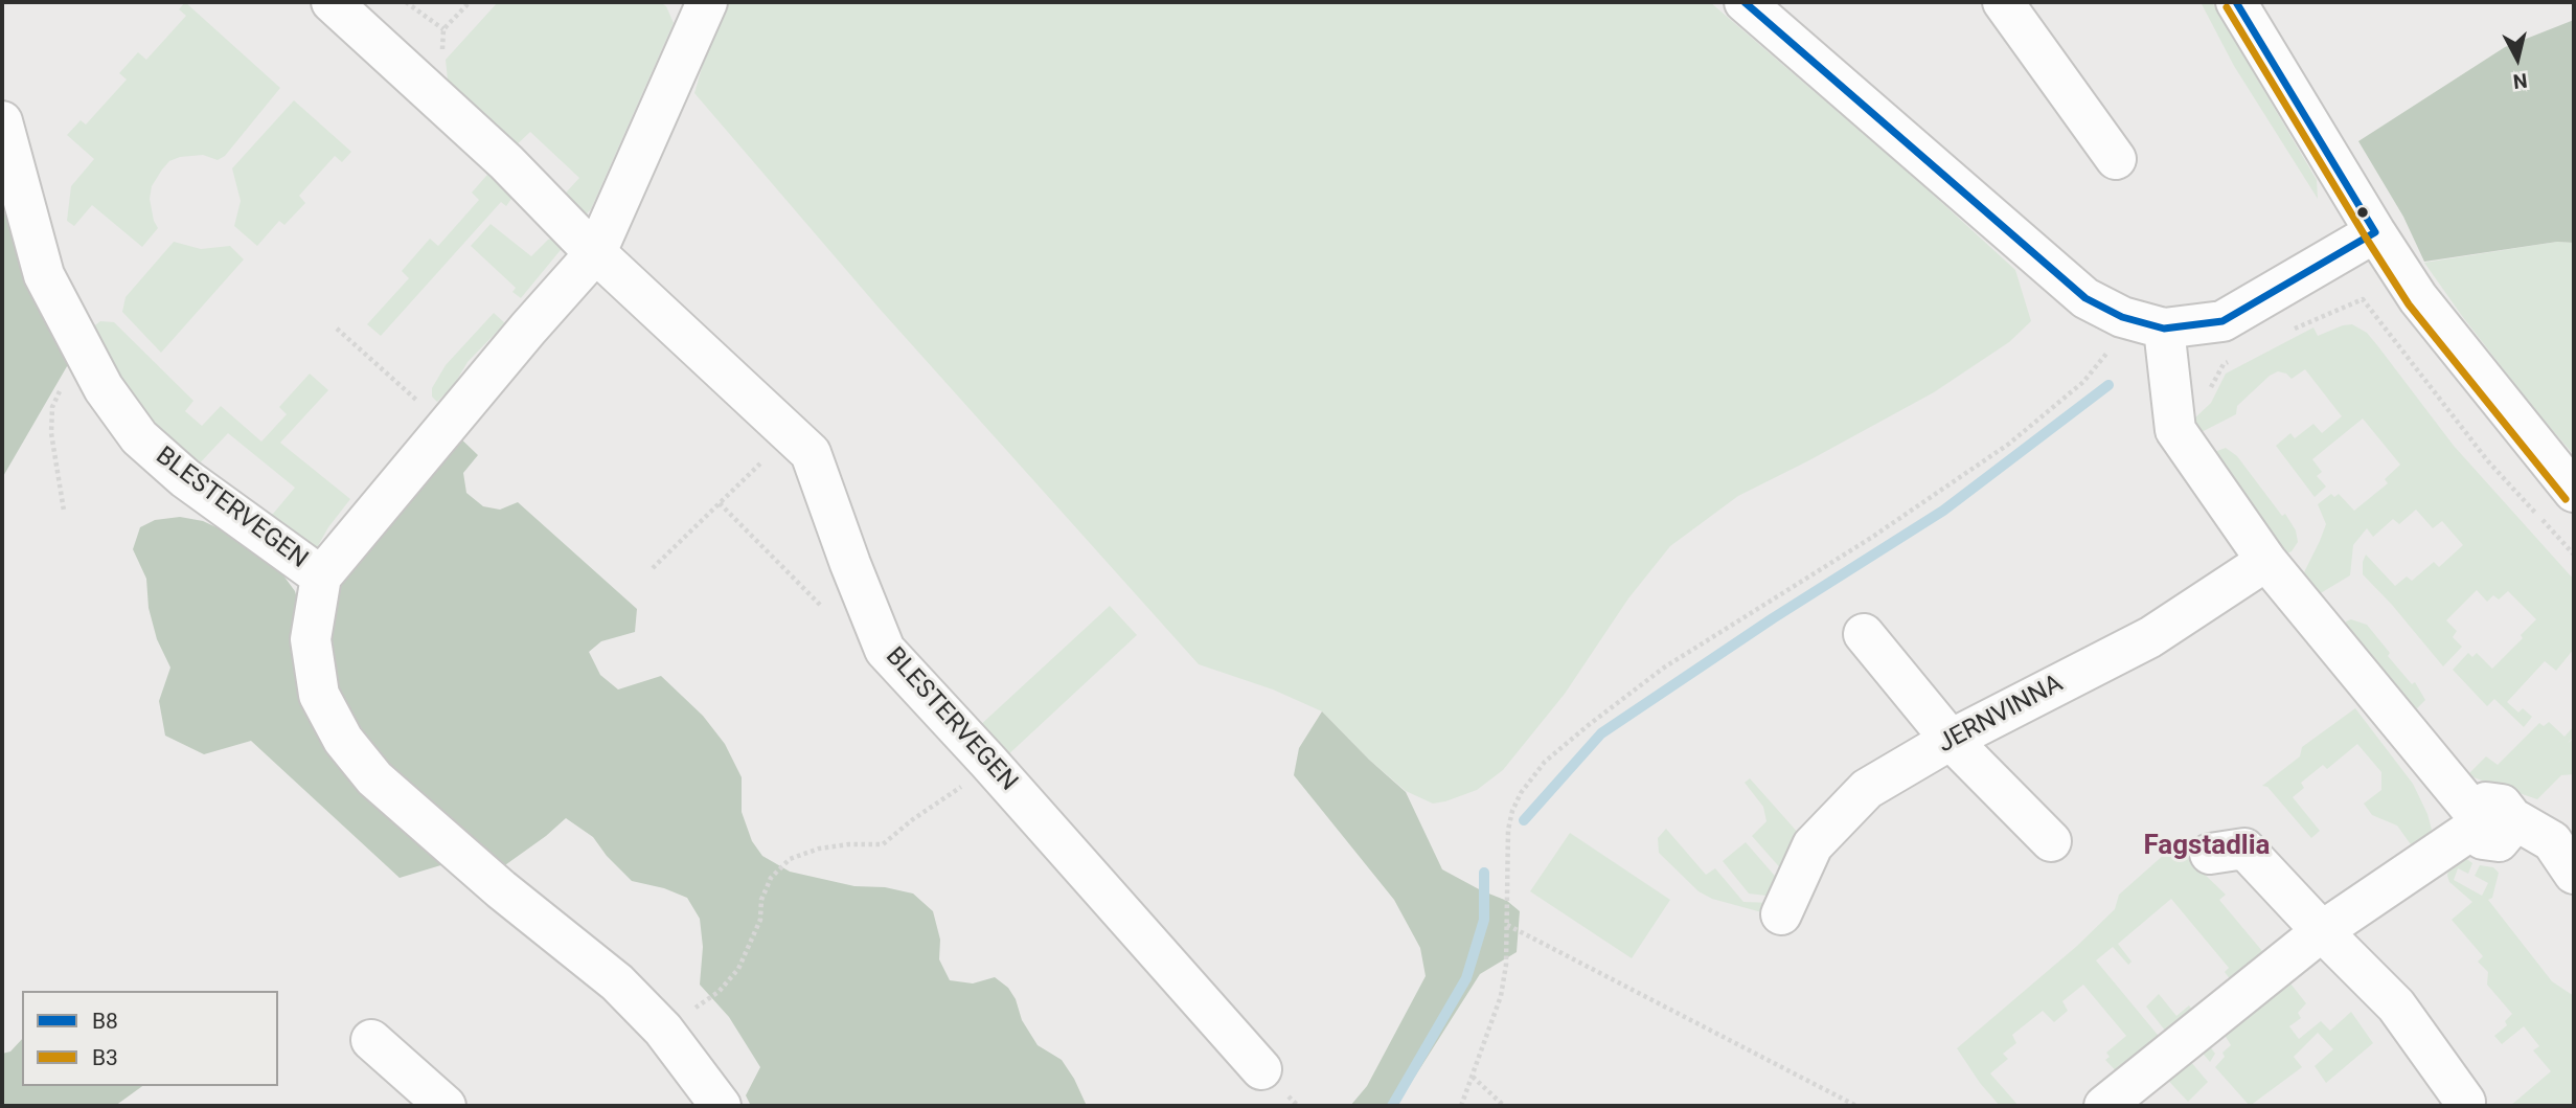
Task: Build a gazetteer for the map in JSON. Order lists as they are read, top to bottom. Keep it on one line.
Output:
{"streets":{"street":["BLESTERVEGEN","JERNVINNA"]},"districts":["Fagstadlia"],"lines":["transit line B8","transit line B3"],"legend":["B8","B3"],"north":"bottom"}
